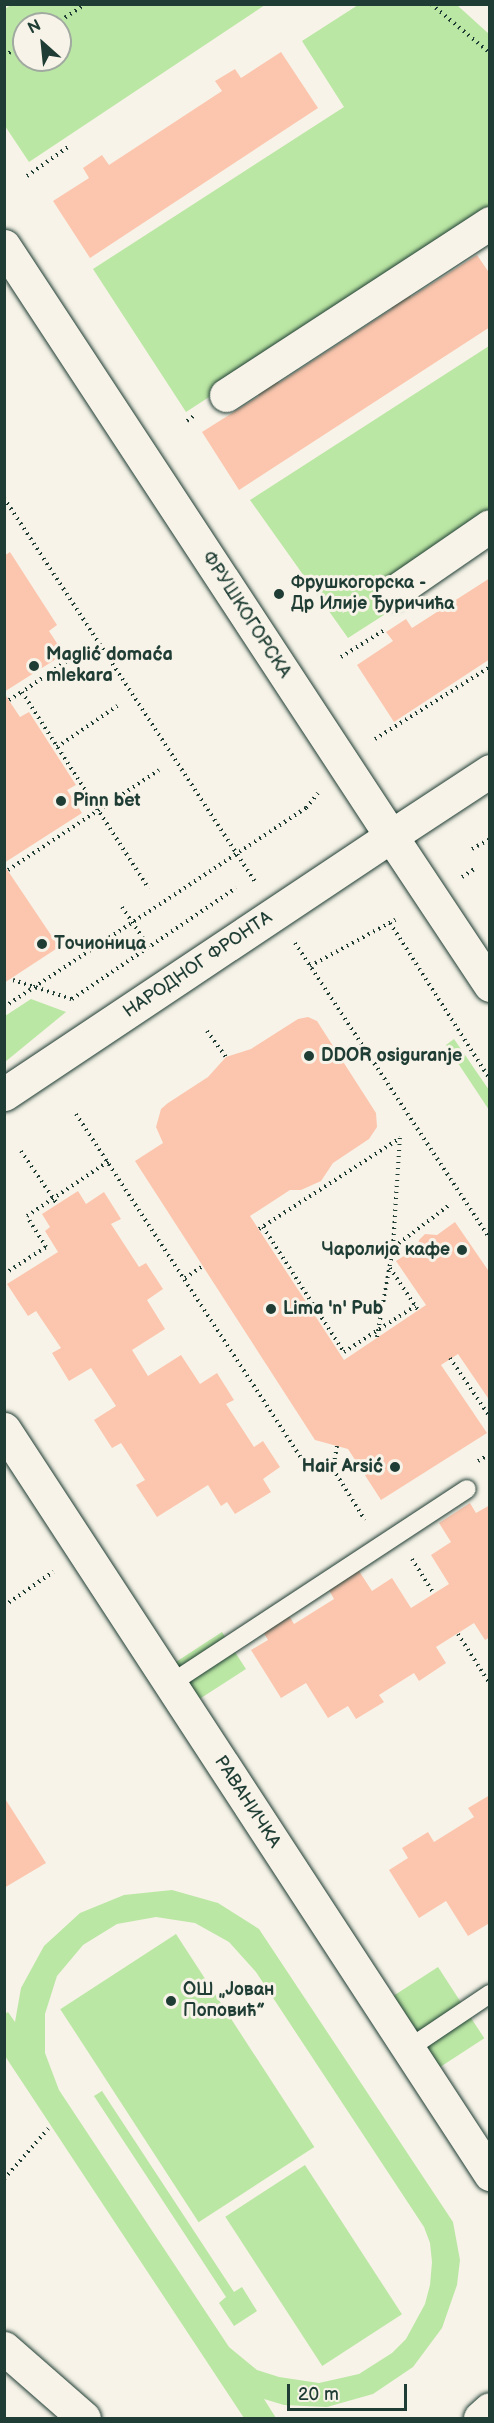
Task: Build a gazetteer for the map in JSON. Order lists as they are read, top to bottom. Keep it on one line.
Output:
{"streets":{"street":["ФРУШКОГОРСКА","НАРОДНОГ ФРОНТА","РАВАНИЧКА"]},"crossings":[["ФРУШКОГОРСКА","НАРОДНОГ ФРОНТА"]],"places":["Фрушкогорска - Др Илије Ђуричића","Maglić domaća mlekara","Pinn bet","Точионица","DDOR osiguranje","Чаролија кафе","Lima 'n' Pub","Hair Arsić","ОШ „Јован Поповић”"],"scale_bar":"20 m","north":"top left"}
